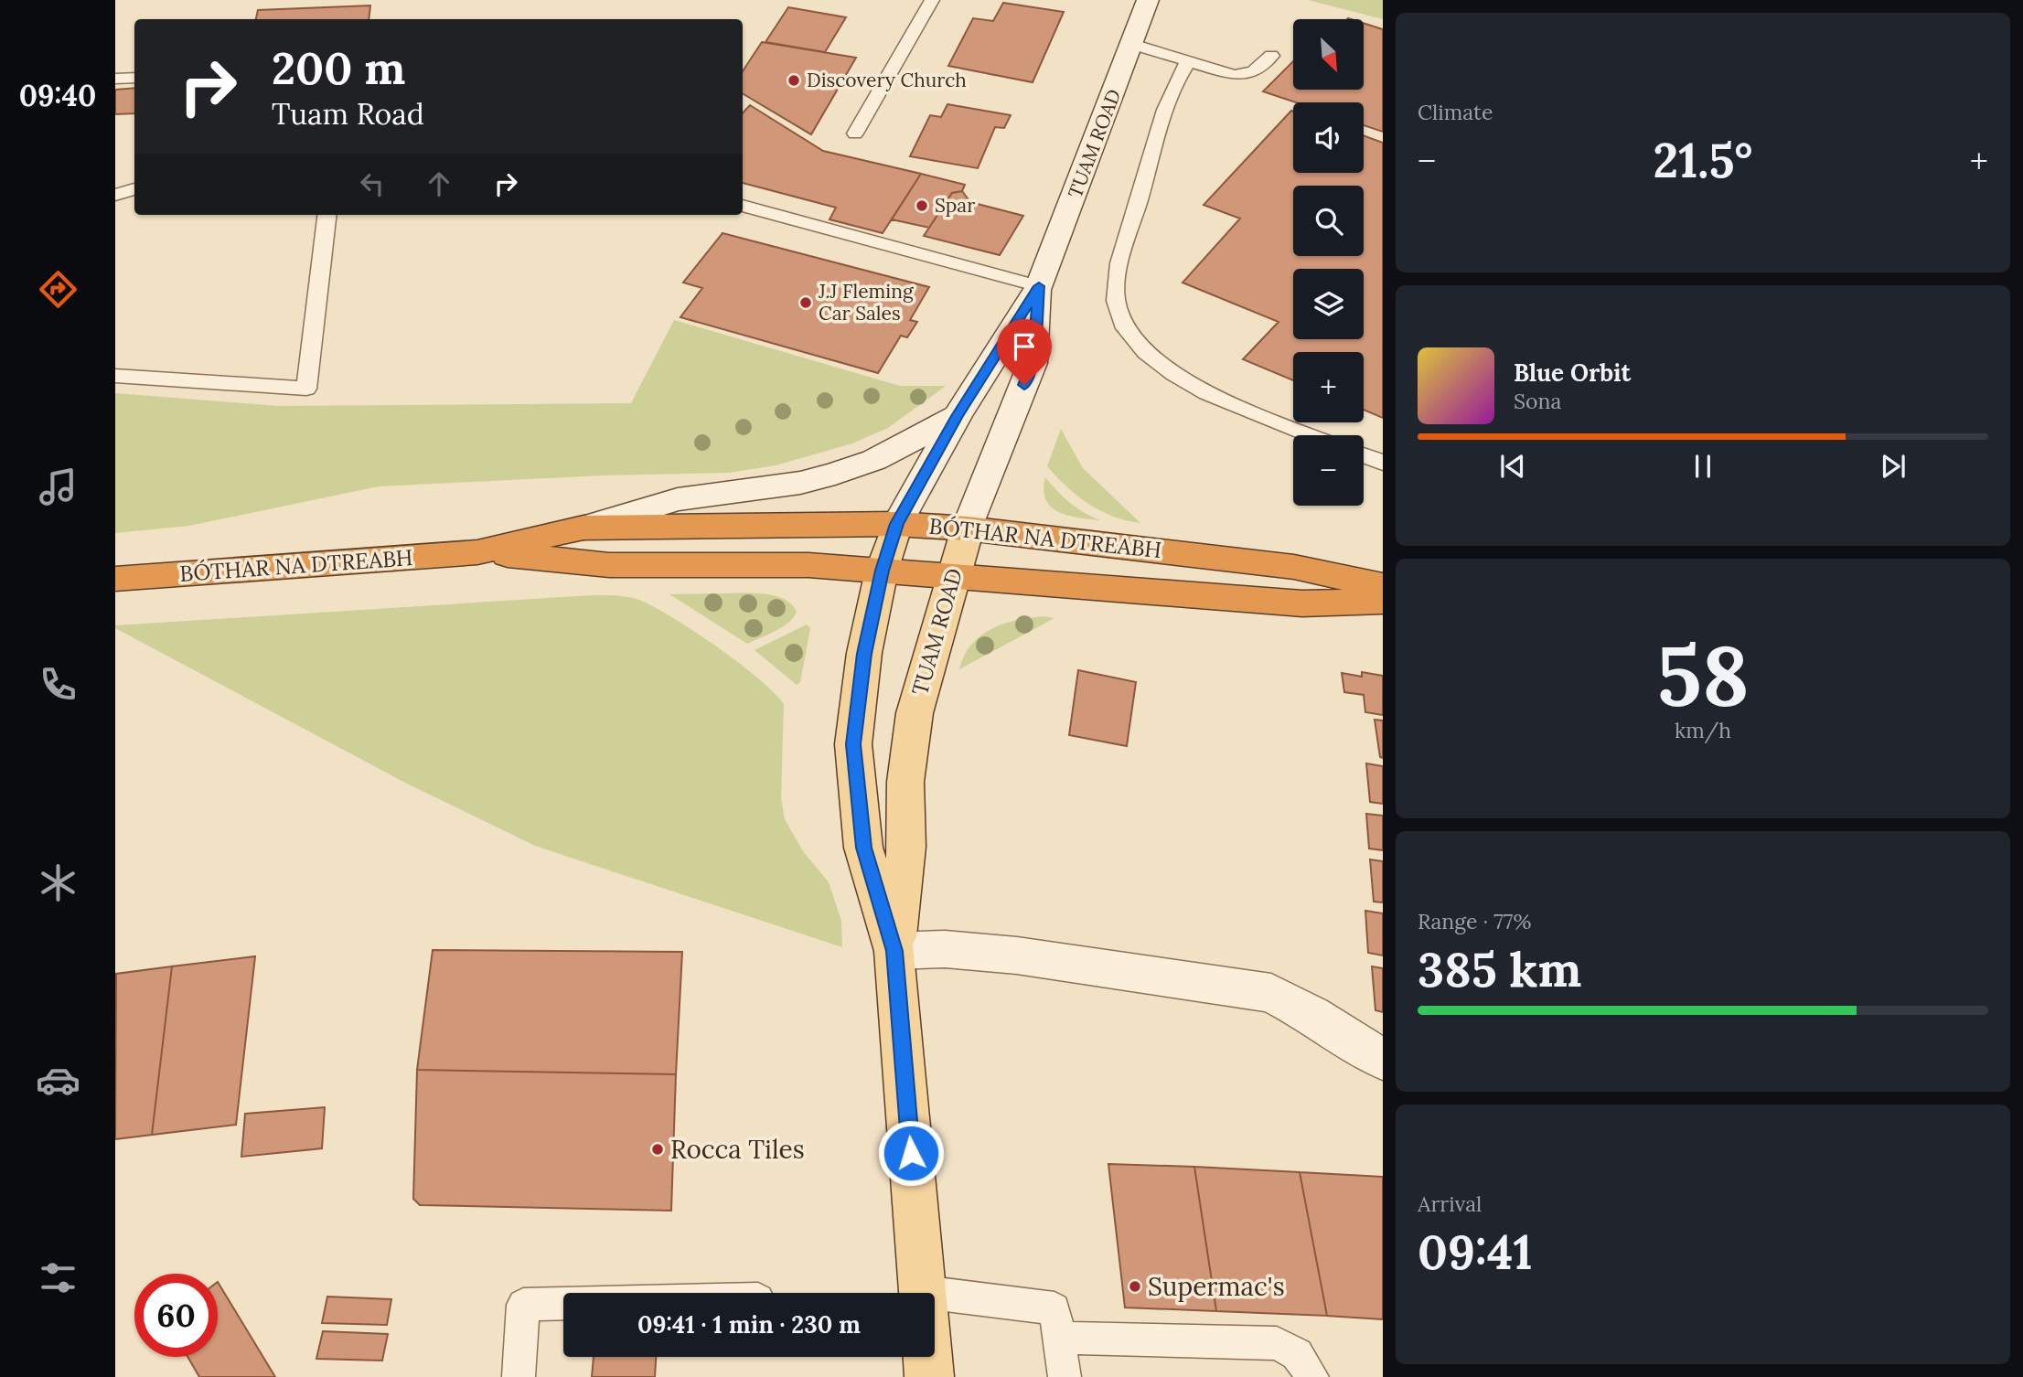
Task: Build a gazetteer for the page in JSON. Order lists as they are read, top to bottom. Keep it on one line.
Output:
{"streets":{"highway":["BÓTHAR NA DTREABH"],"main road":["TUAM ROAD"]},"crossings":[["TUAM ROAD","BÓTHAR NA DTREABH"]],"places":["Discovery Church","Spar","J.J Fleming Car Sales","Rocca Tiles","Supermac's"],"north":"bottom right","page":{"tabs":"09:40","tile":["Climate",["58","km/h"],["Range · 77%","385 km"],["Arrival","09:41"]],"map_buttons":["+","−"],"turn":["200 m","Tuam Road"],"heat":["−","21.5°","+"],"song":["Blue Orbit","Sona"],"limit":"60","trip":"09:41 · 1 min · 230 m"}}
